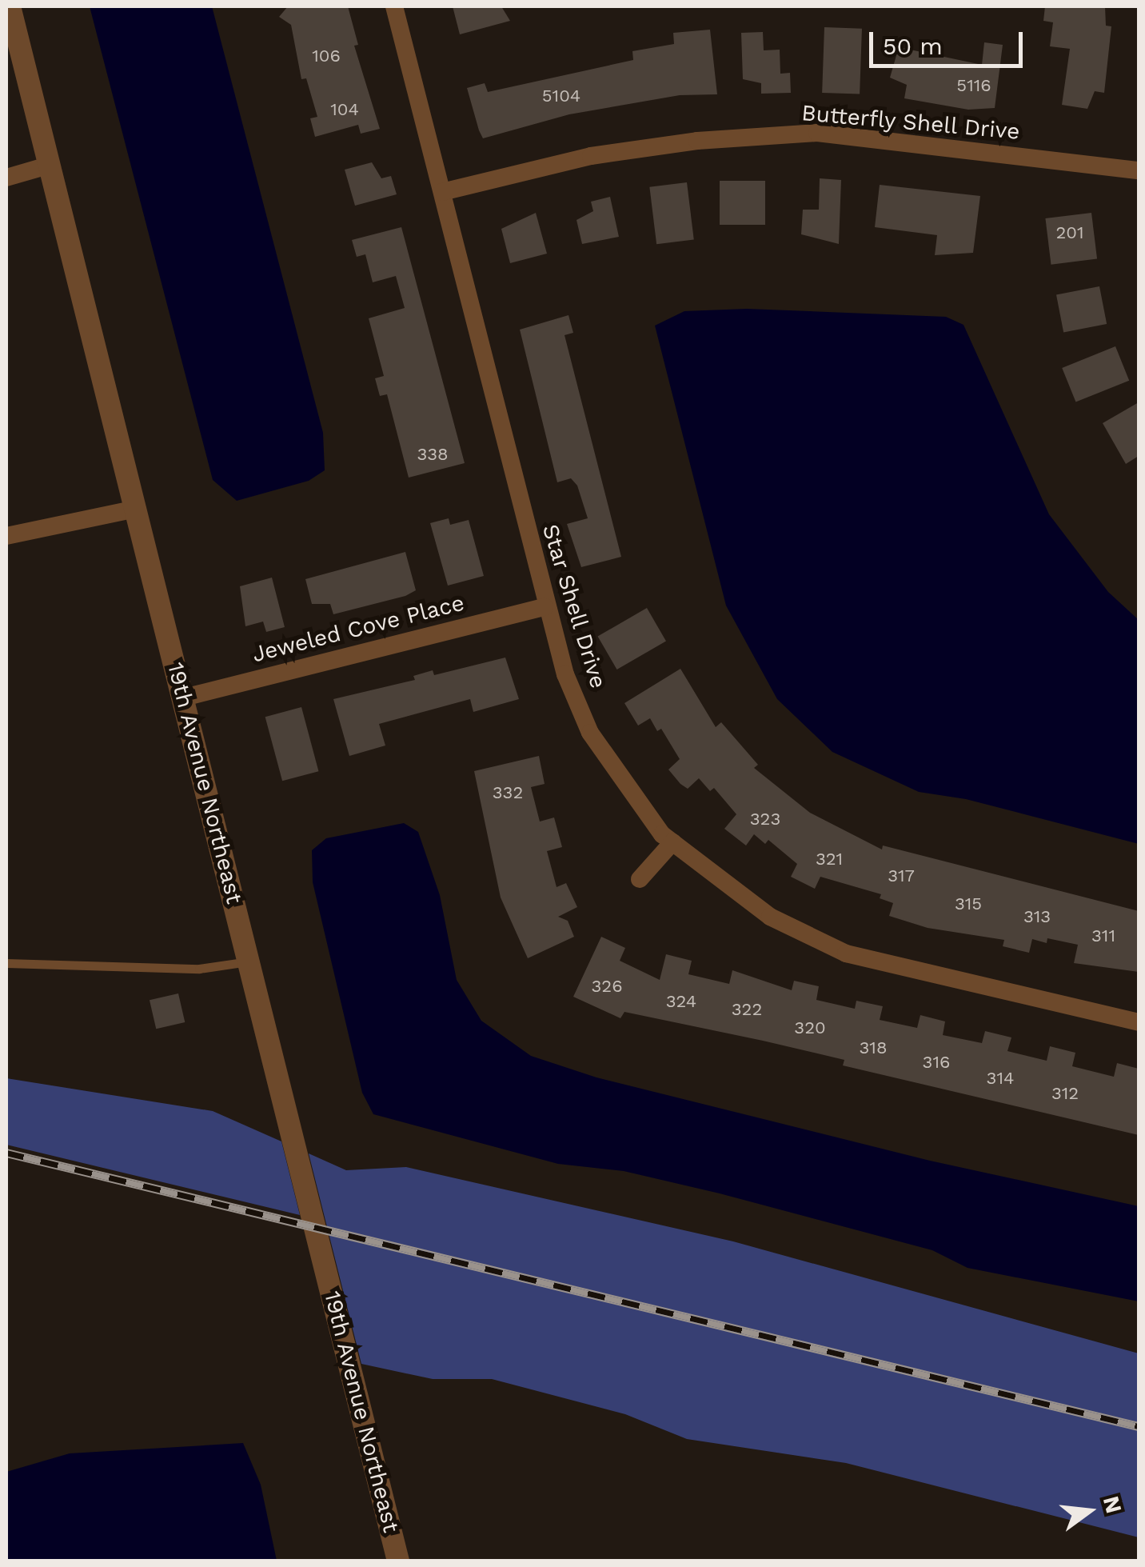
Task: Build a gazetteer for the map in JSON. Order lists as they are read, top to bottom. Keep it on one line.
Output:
{"streets":{"street":["Butterfly Shell Drive","Star Shell Drive","Jeweled Cove Place","19th Avenue Northeast"]},"crossings":[["Butterfly Shell Drive","Star Shell Drive"],["Star Shell Drive","Jeweled Cove Place"],["Jeweled Cove Place","19th Avenue Northeast"]],"house_numbers":["106","5116","5104","104","201","338","332","323","321","317","315","313","311","326","324","322","320","318","316","314","312"],"scale_bar":"50 m","north":"right"}
